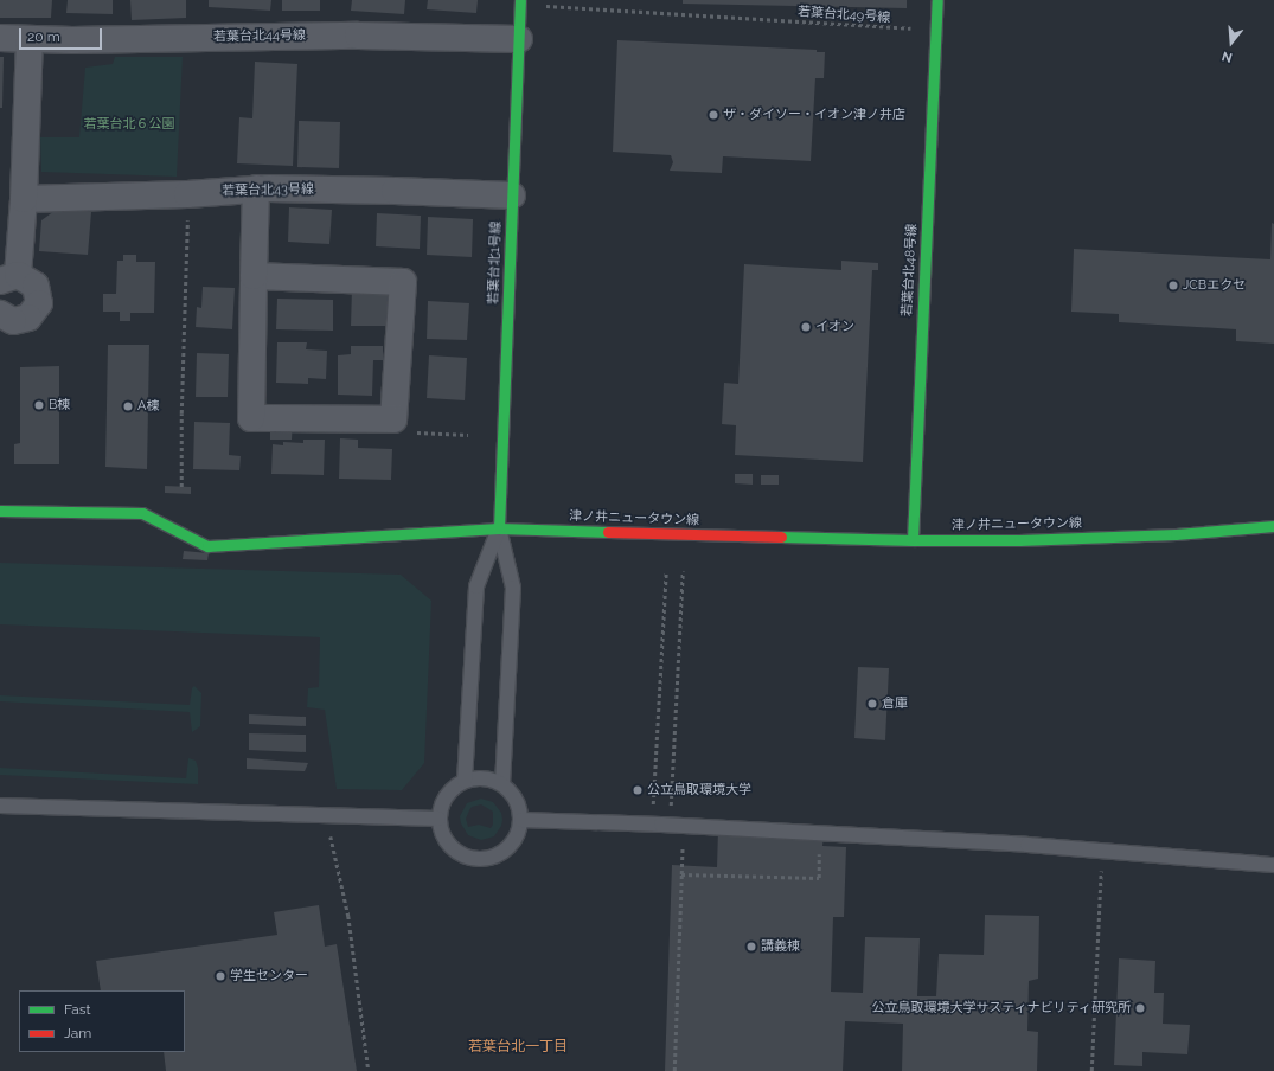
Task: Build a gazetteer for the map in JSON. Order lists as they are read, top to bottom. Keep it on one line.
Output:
{"streets":{"street":["若葉台北44号線","若葉台北43号線","若葉台北1号線","若葉台北48号線","津ノ井ニュータウン線"],"path":["若葉台北49号線"]},"crossings":[["若葉台北44号線","若葉台北1号線"],["若葉台北43号線","若葉台北1号線"],["若葉台北1号線","津ノ井ニュータウン線"],["若葉台北48号線","津ノ井ニュータウン線"]],"districts":["若葉台北一丁目"],"parks":["若葉台北６公園"],"places":["ザ・ダイソー・イオン津ノ井店","JCBエクセ","イオン","B棟","A棟","倉庫","公立鳥取環境大学","講義棟","学生センター","公立鳥取環境大学サスティナビリティ研究所"],"legend":["Fast","Jam"],"scale_bar":"20 m","north":"bottom"}
